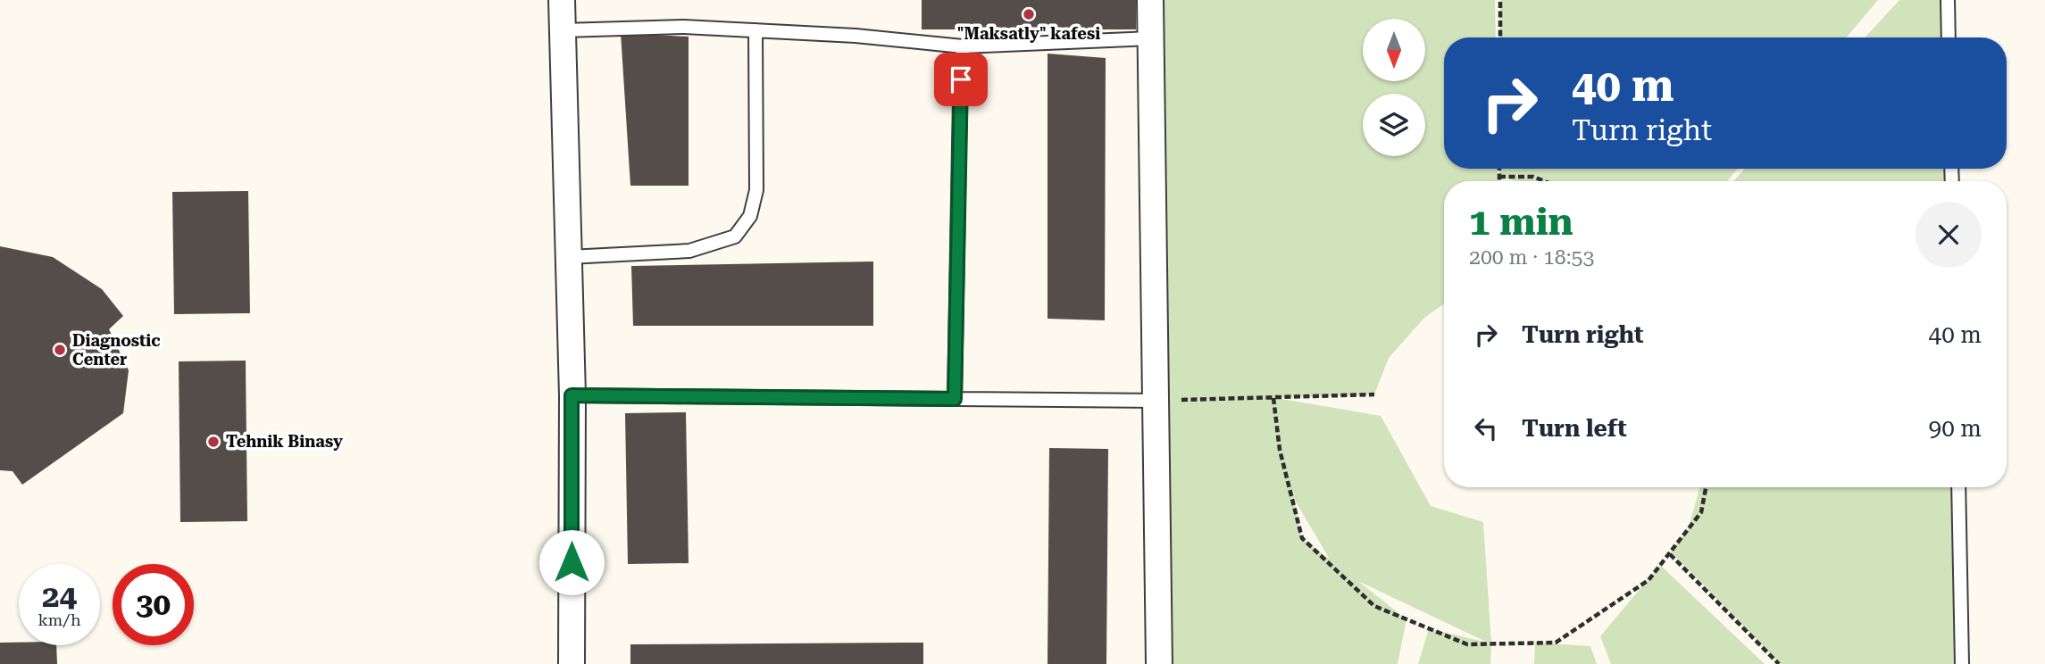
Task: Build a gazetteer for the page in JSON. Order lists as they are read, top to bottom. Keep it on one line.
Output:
{"places":["\"Maksatly\" kafesi","Diagnostic Center","Tehnik Binasy"],"north":"bottom","page":{"turn":["40 m","Turn right"],"heading":["1 min","200 m · 18:53"],"list":[{"name":"Turn right","value":"40 m"},{"name":"Turn left","value":"90 m"}],"speed":"24 km/h","limit":"30"}}
